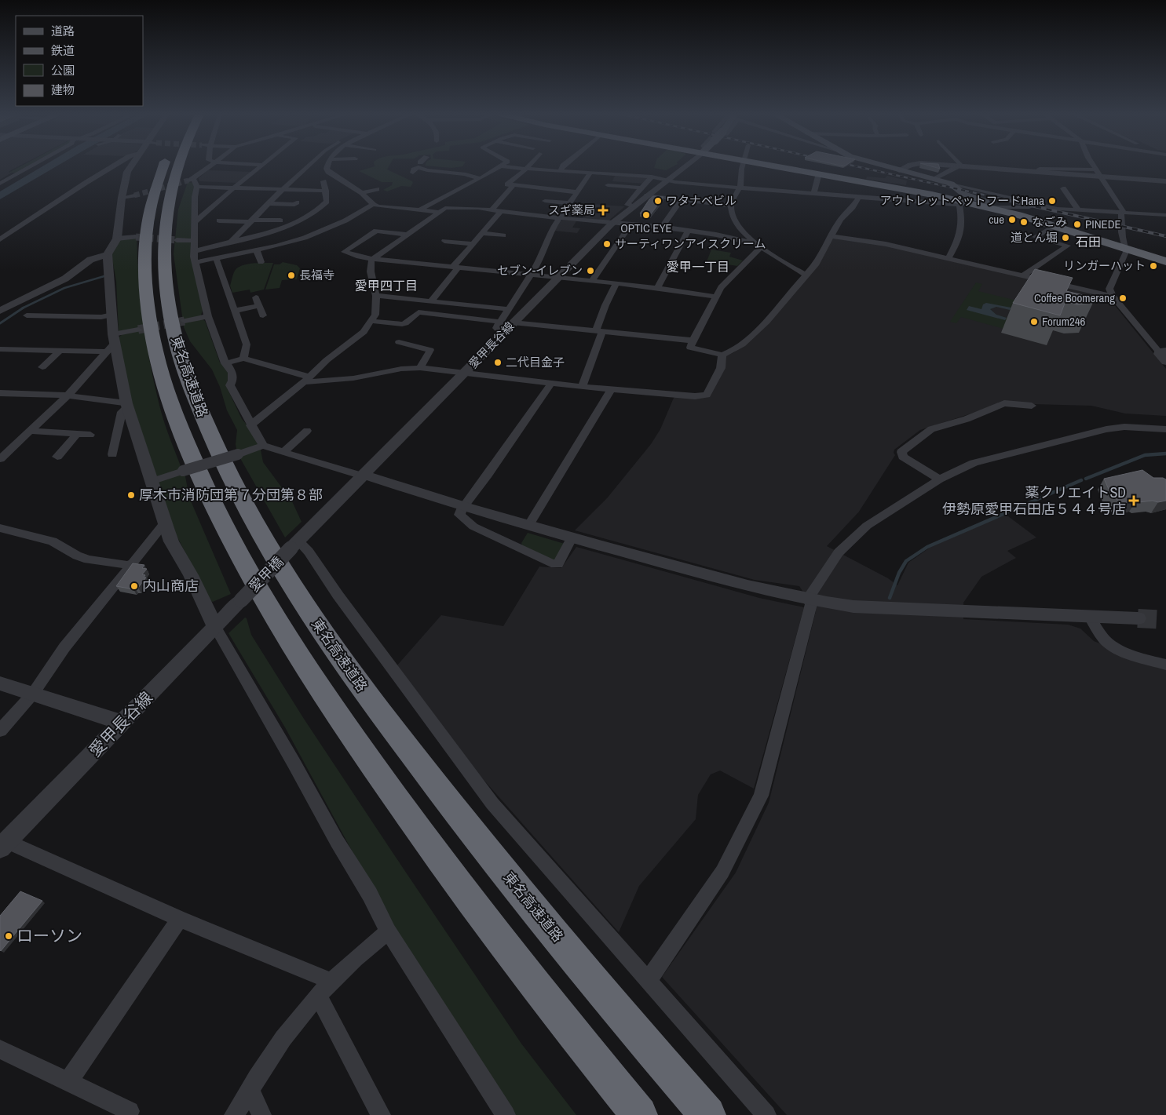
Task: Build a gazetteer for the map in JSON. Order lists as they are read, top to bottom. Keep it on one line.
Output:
{"streets":{"highway":["東名高速道路"],"street":["愛甲長谷線","愛甲橋"]},"crossings":[["愛甲長谷線","愛甲橋"]],"districts":["石田","愛甲一丁目","愛甲四丁目"],"places":{"other":["ワタナベビル","アウトレットペットフードHana","OPTIC EYE","cue","なごみ","PINEDE","道とん堀","サーティワンアイスクリーム","リンガーハット","セブン-イレブン","長福寺","Coffee Boomerang","Forum246","二代目金子","厚木市消防団第７分団第８部","内山商店","ローソン"],"health":["スギ薬局","薬クリエイトSD 伊勢原愛甲石田店５４４号店"]},"legend":["道路","鉄道","公園","建物"]}
